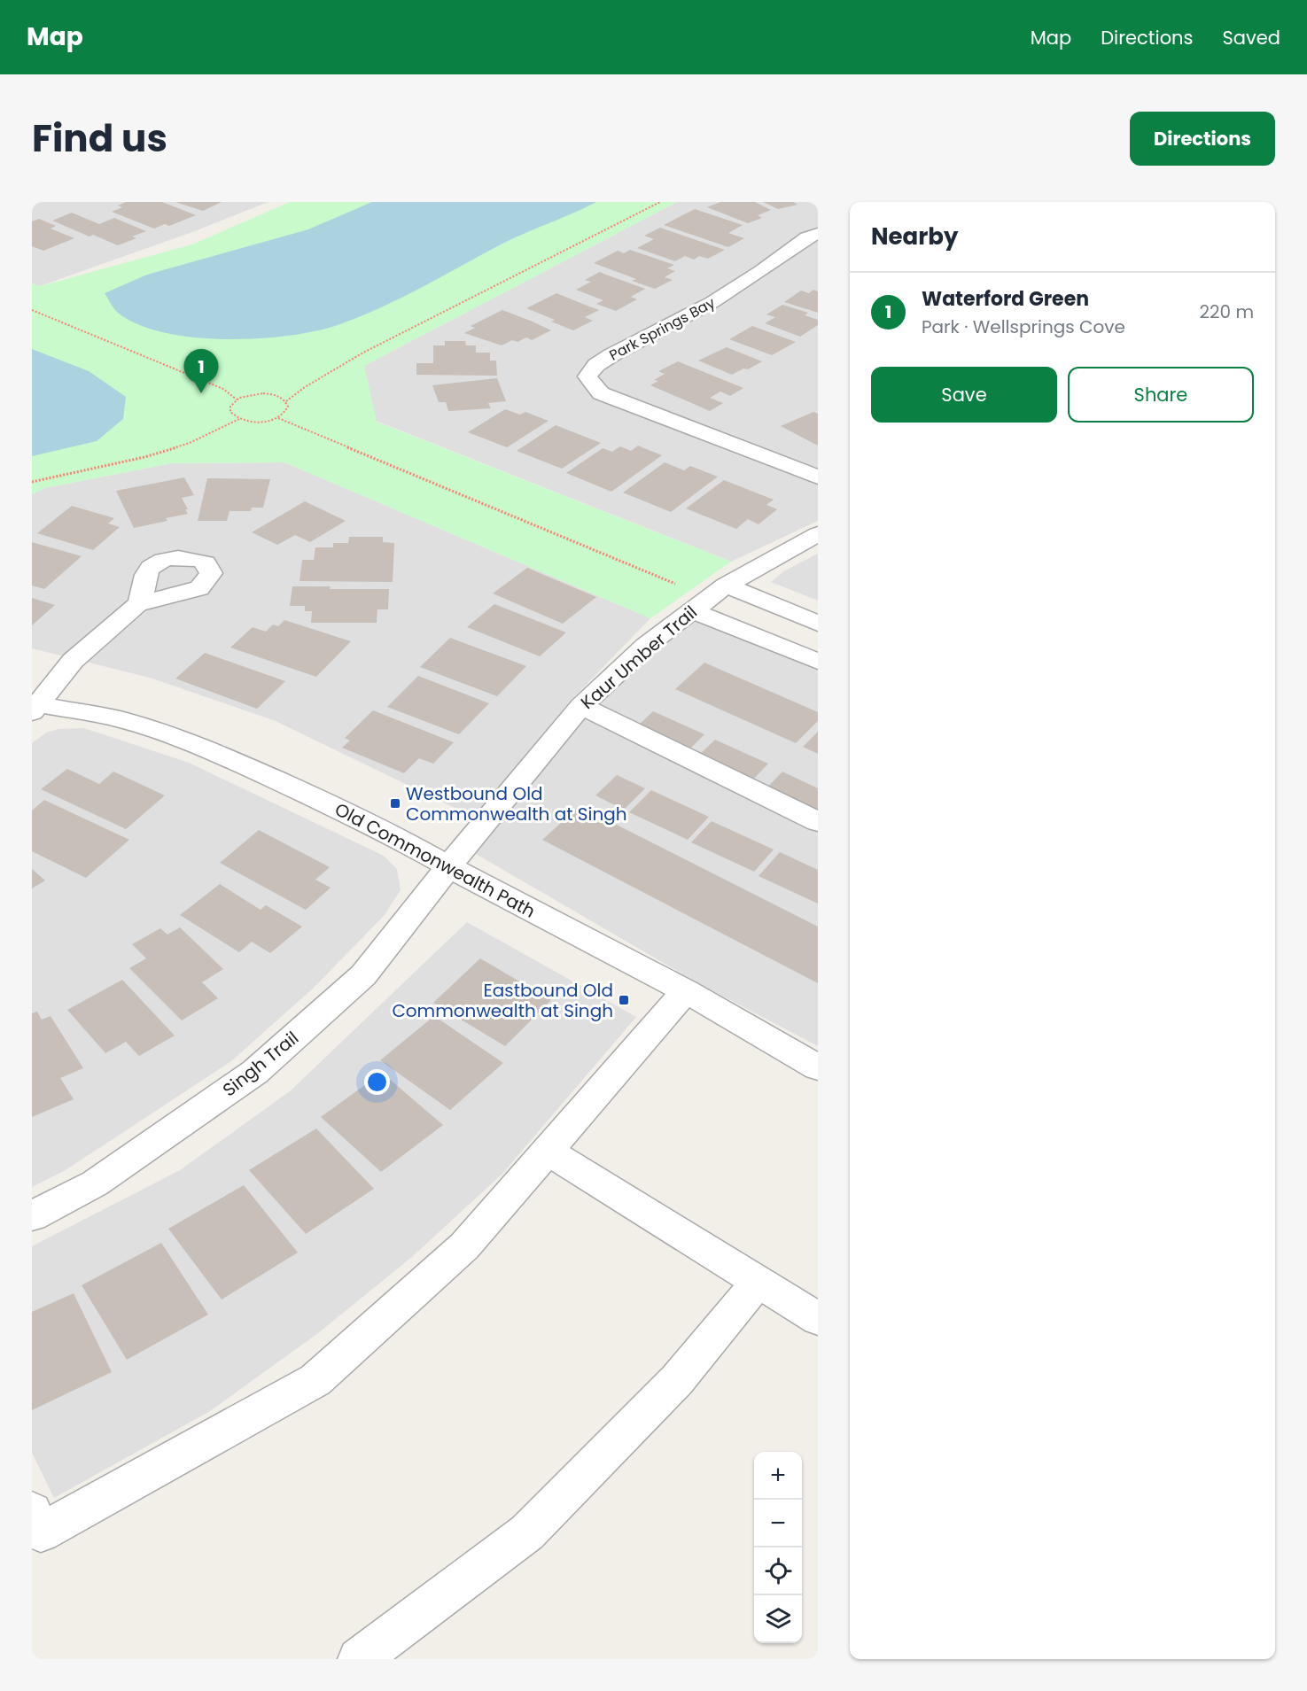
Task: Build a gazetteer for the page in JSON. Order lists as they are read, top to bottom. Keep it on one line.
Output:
{"streets":{"street":["Park Springs Bay","Kaur Umber Trail","Old Commonwealth Path","Singh Trail"]},"crossings":[["Kaur Umber Trail","Old Commonwealth Path"],["Kaur Umber Trail","Singh Trail"],["Old Commonwealth Path","Singh Trail"]],"places":{"transit":["Westbound Old Commonwealth at Singh","Eastbound Old Commonwealth at Singh"]},"page":{"header":"Map","nav":["Map","Directions","Saved"],"title":"Find us","buttons":["Directions",["Save","Share"]],"heading":"Nearby","list":[{"mark":"1","name":"Waterford Green","note":"Park · Wellsprings Cove","value":"220 m"}],"pins":"1","map_buttons":["+","−"]}}
